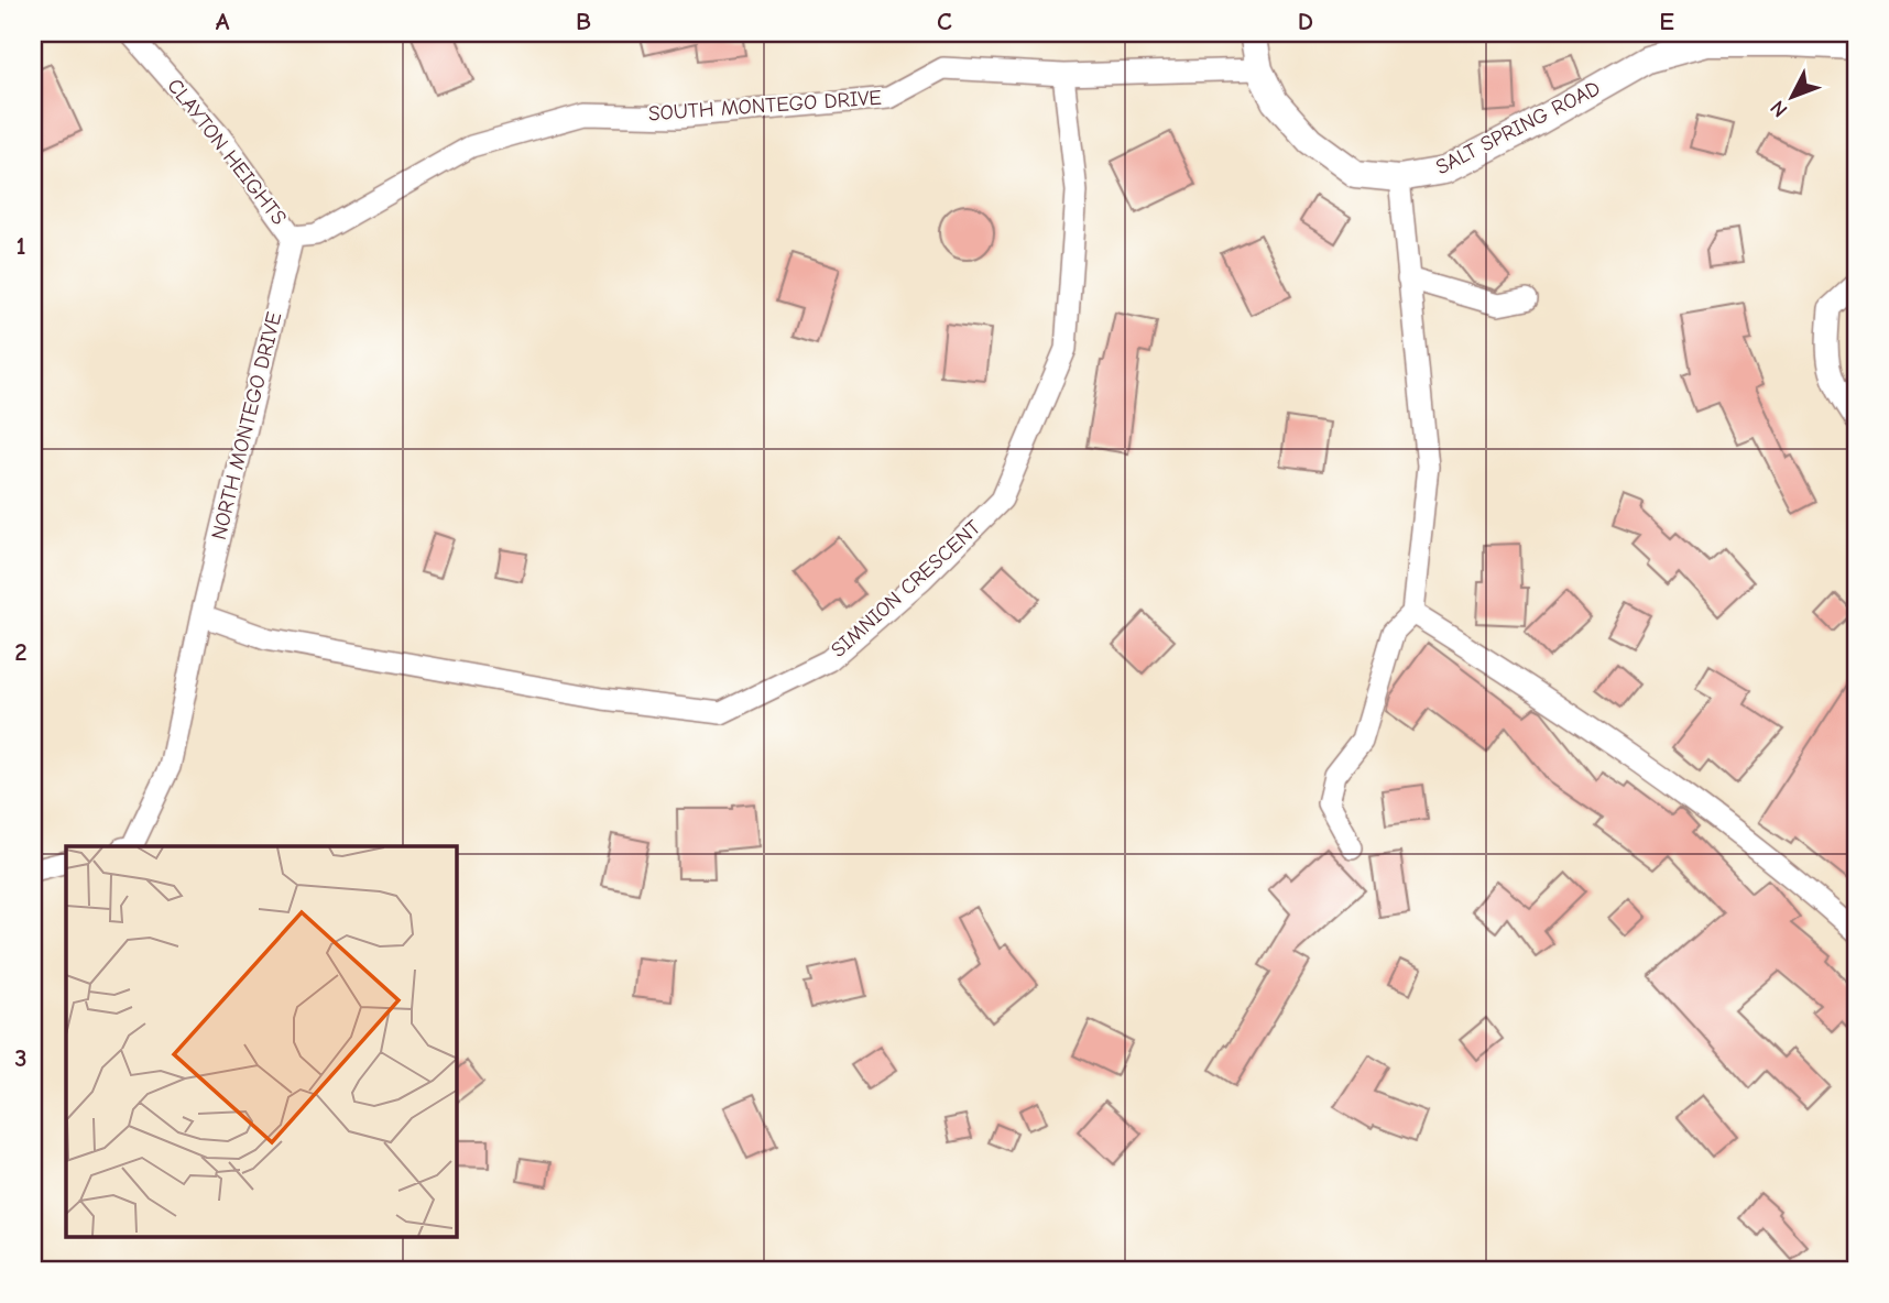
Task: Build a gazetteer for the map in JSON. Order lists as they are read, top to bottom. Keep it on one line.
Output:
{"streets":{"street":["SOUTH MONTEGO DRIVE","SALT SPRING ROAD","CLAYTON HEIGHTS","NORTH MONTEGO DRIVE","SIMNION CRESCENT"]},"crossings":[["SOUTH MONTEGO DRIVE","SALT SPRING ROAD"],["SOUTH MONTEGO DRIVE","CLAYTON HEIGHTS"],["SOUTH MONTEGO DRIVE","NORTH MONTEGO DRIVE"],["SOUTH MONTEGO DRIVE","SIMNION CRESCENT"],["CLAYTON HEIGHTS","NORTH MONTEGO DRIVE"],["NORTH MONTEGO DRIVE","SIMNION CRESCENT"]],"north":"bottom left","grid":{"columns":["A","B","C","D","E"],"rows":["1","2","3"]}}
